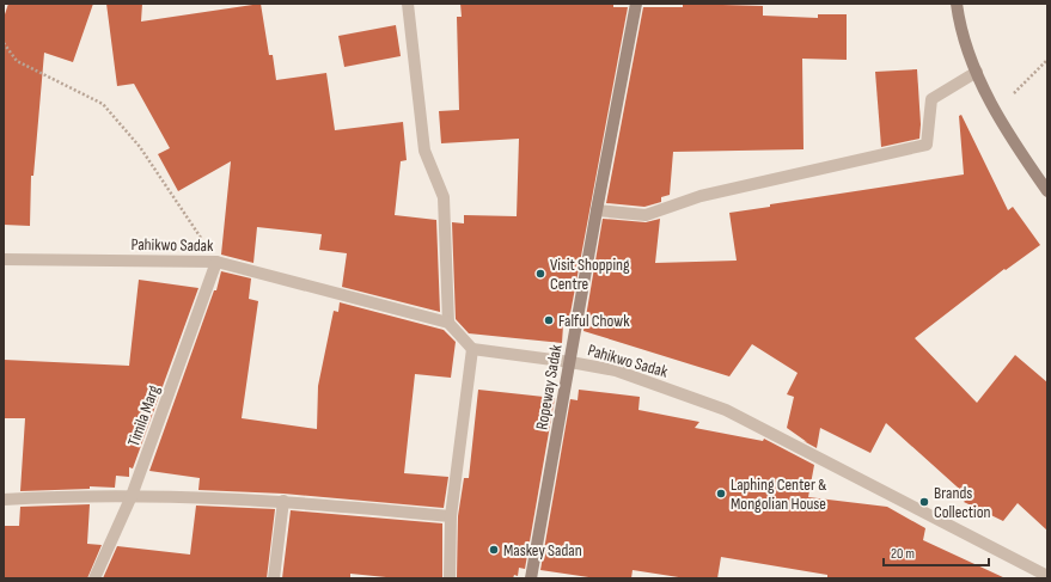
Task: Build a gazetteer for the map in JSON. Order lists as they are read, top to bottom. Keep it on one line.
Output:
{"streets":{"main road":["Ropeway Sadak"],"street":["Pahikwo Sadak","Timila Marg"]},"crossings":[["Pahikwo Sadak","Ropeway Sadak"],["Pahikwo Sadak","Timila Marg"]],"places":["Visit Shopping Centre","Falful Chowk","Laphing Center & Mongolian House","Brands Collection","Maskey Sadan"],"scale_bar":"20 m"}
